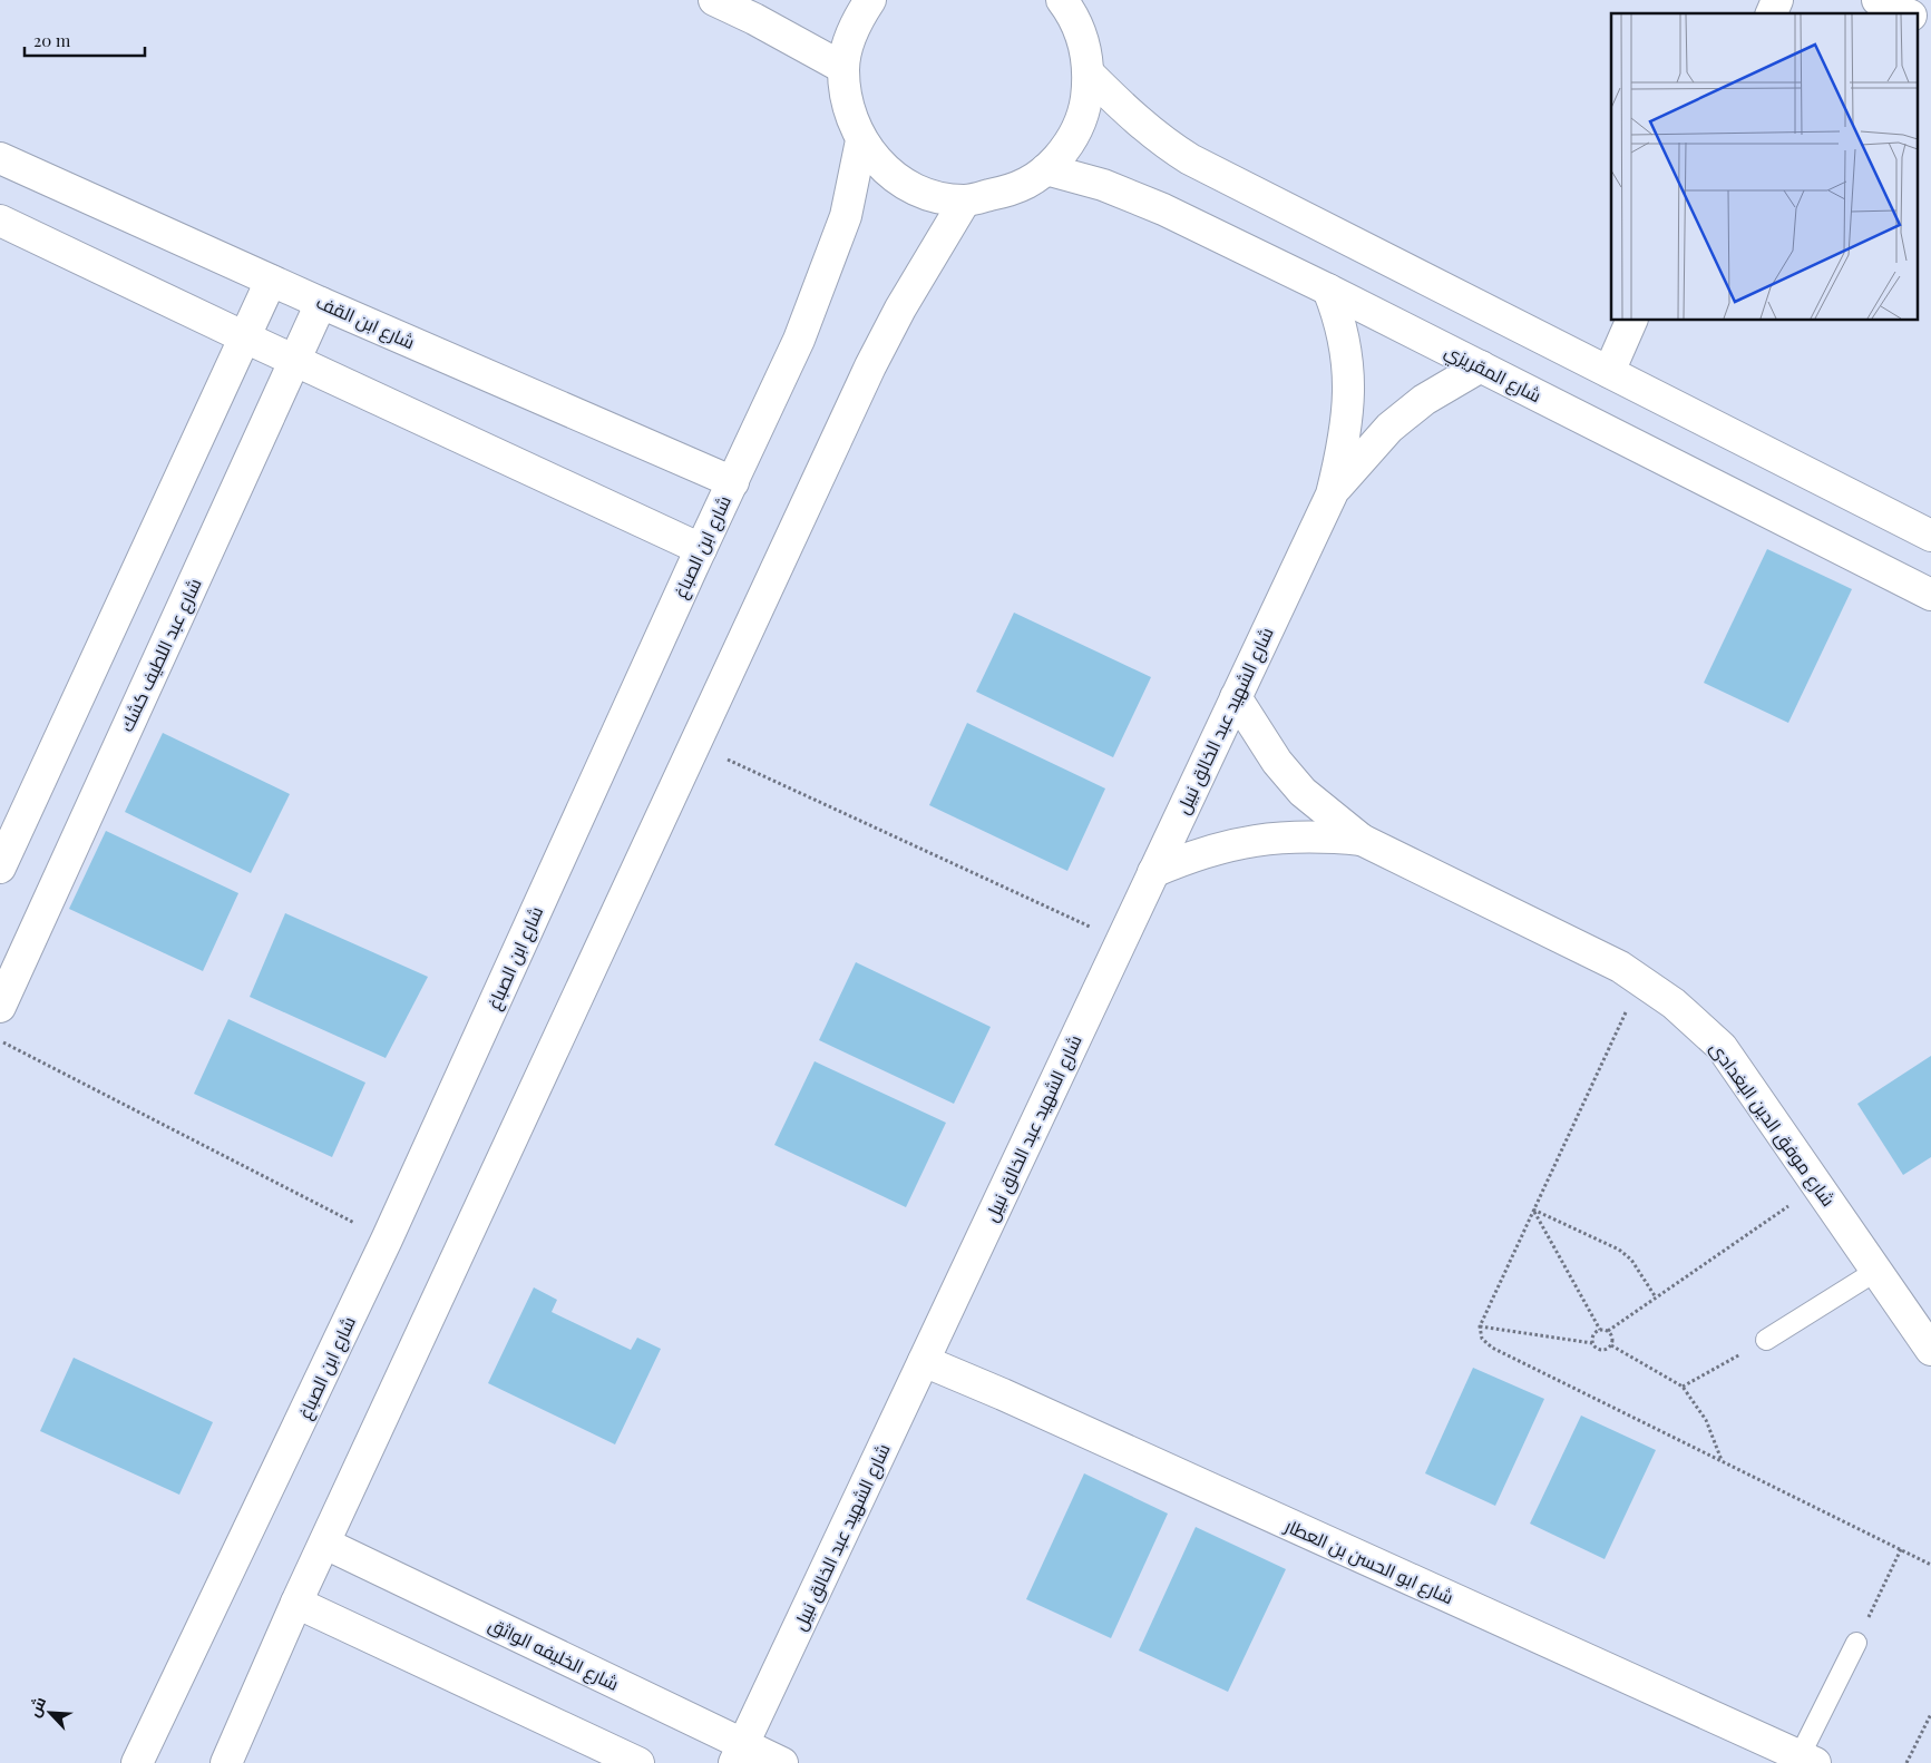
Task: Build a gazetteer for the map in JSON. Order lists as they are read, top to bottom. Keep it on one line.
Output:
{"streets":{"street":["شارع ابن القف","شارع المقريزي","شارع ابن الصباغ","شارع عبد اللطيف كشك","شارع الشهيد عبد الخالق نبيل","شارع موفق الدين البغدادى","شارع ابو الحسن بن العطار","شارع الخليفه الواثق"]},"crossings":[["شارع ابن القف","شارع ابن الصباغ"],["شارع ابن القف","شارع عبد اللطيف كشك"],["شارع المقريزي","شارع الشهيد عبد الخالق نبيل"],["شارع الشهيد عبد الخالق نبيل","شارع موفق الدين البغدادى"],["شارع الشهيد عبد الخالق نبيل","شارع ابو الحسن بن العطار"],["شارع الشهيد عبد الخالق نبيل","شارع الخليفه الواثق"]],"scale_bar":"20 m","north":"top left"}
